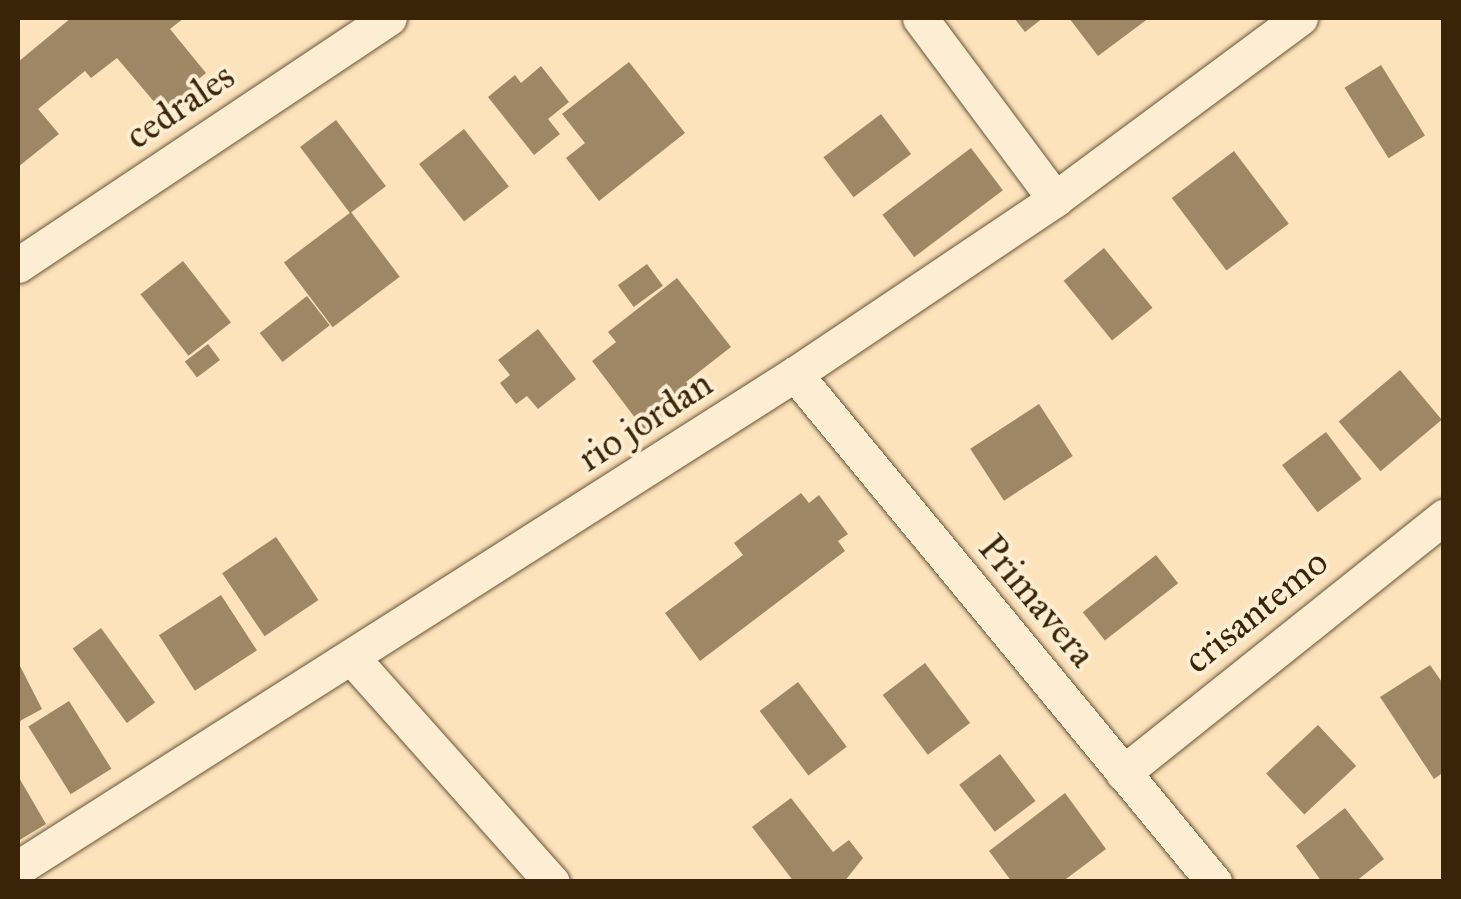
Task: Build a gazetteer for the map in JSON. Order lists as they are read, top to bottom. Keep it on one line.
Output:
{"streets":{"street":["cedrales","rio jordan","Primavera","crisantemo"]},"crossings":[["rio jordan","Primavera"],["Primavera","crisantemo"]]}
